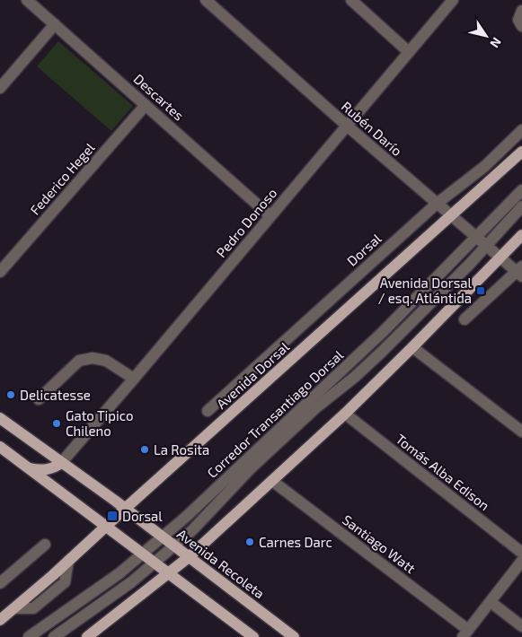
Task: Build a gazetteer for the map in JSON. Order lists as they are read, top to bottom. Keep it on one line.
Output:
{"streets":{"main road":["Avenida Dorsal","Avenida Recoleta"],"street":["Descartes","Rubén Darío","Federico Hegel","Pedro Donoso","Dorsal","Corredor Transantiago Dorsal","Tomás Alba Edison","Santiago Watt"]},"crossings":[["Descartes","Federico Hegel"],["Descartes","Pedro Donoso"],["Rubén Darío","Pedro Donoso"],["Rubén Darío","Dorsal"],["Rubén Darío","Avenida Dorsal"],["Rubén Darío","Corredor Transantiago Dorsal"],["Pedro Donoso","Avenida Recoleta"],["Avenida Dorsal","Avenida Recoleta"],["Corredor Transantiago Dorsal","Avenida Recoleta"]],"places":{"transit":["Avenida Dorsal / esq. Atlántida","Dorsal"],"other":["Delicatesse","Gato Tipico Chileno","La Rosita","Carnes Darc"]},"north":"bottom right"}
